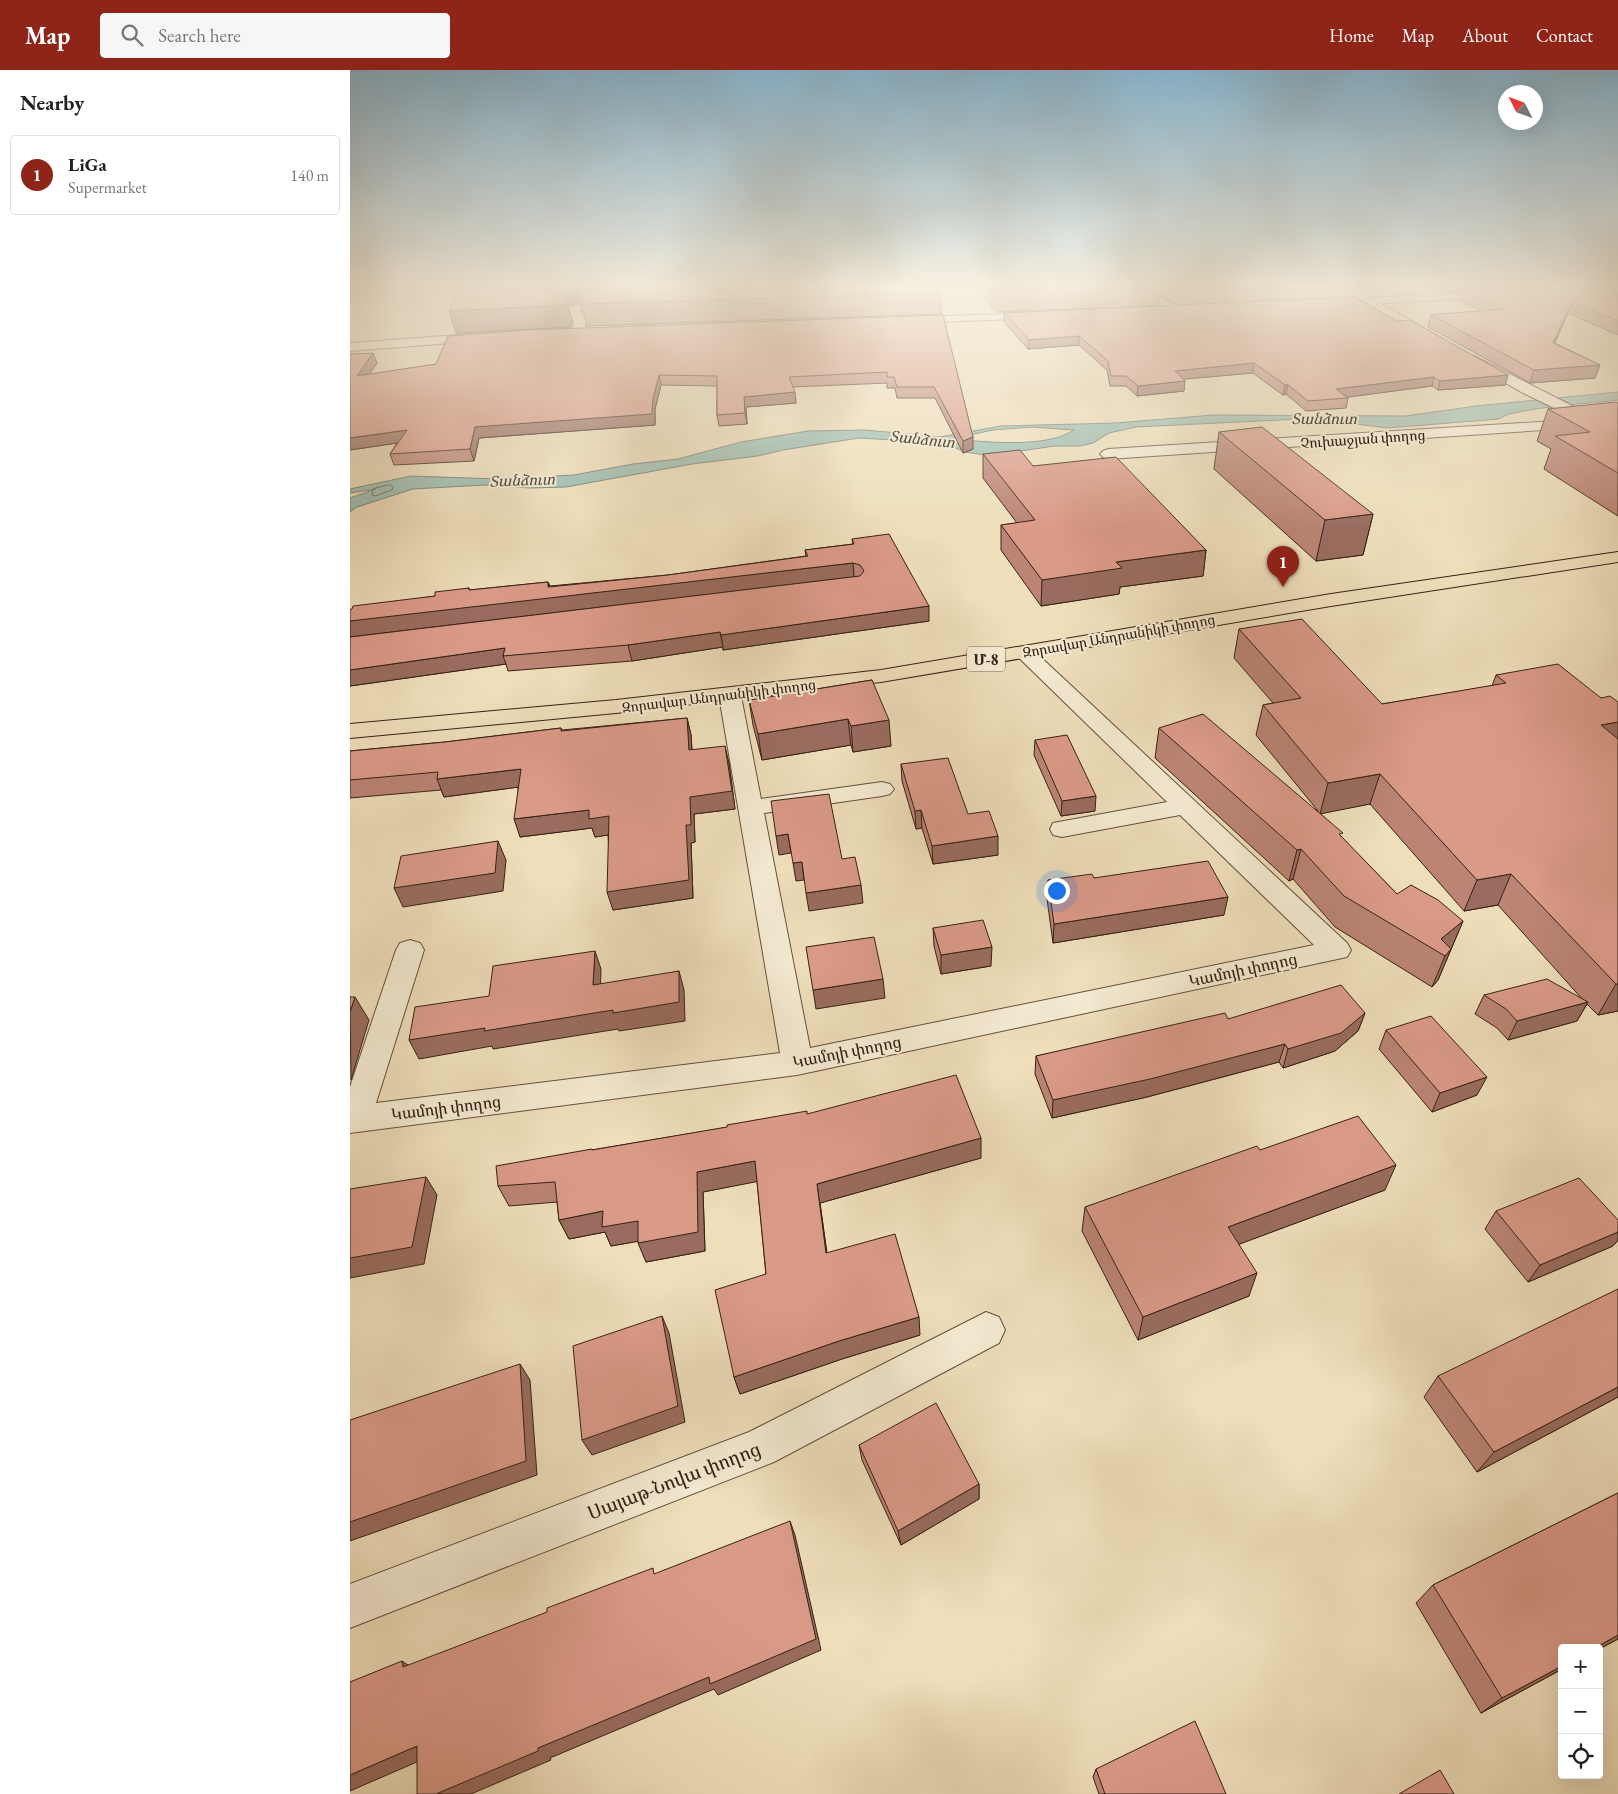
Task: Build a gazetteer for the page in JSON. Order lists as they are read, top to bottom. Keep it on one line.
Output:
{"streets":{"highway":["Զորավար Անդրանիկի փողոց","Մ-8"],"street":["Չուխաջյան փողոց","Կամոյի փողոց","Սայաթ-Նովա փողոց"]},"water":["Տանձուտ"],"north":"top left","page":{"header":"Map","search":"Search here","nav":["Home","Map","About","Contact"],"heading":"Nearby","list":[{"mark":"1","name":"LiGa","note":"Supermarket","value":"140 m"}],"pins":"1","map_buttons":["+","−"]}}
